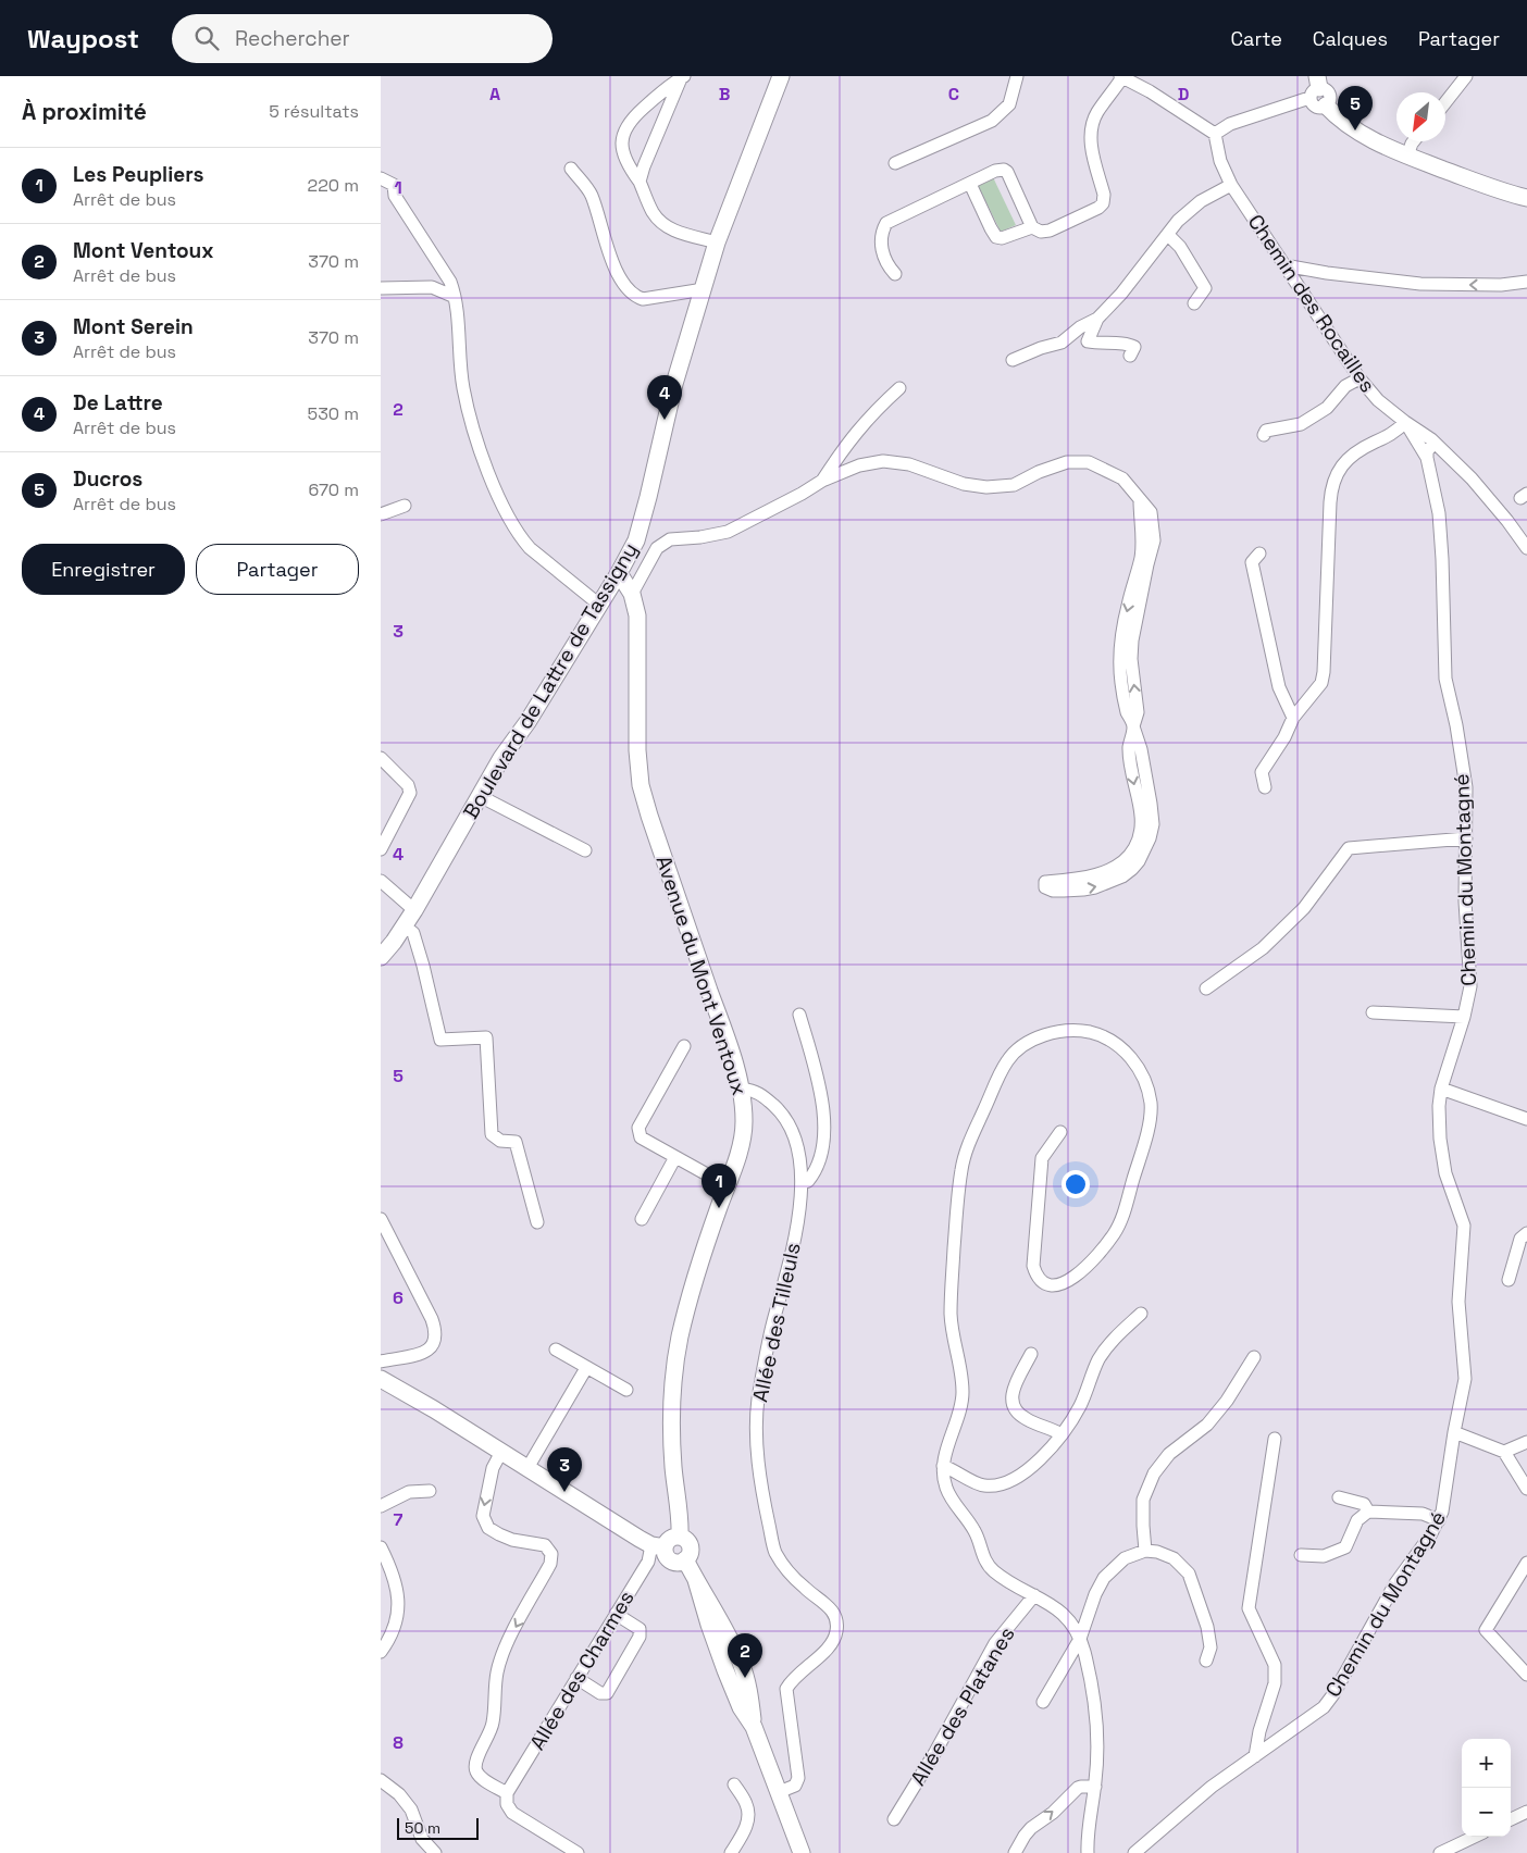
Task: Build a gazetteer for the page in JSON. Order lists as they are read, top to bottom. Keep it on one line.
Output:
{"streets":{"street":["Chemin des Rocailles","Boulevard de Lattre de Tassigny","Chemin du Montagné","Avenue du Mont Ventoux","Allée des Tilleuls","Allée des Charmes","Allée des Platanes"]},"crossings":[["Chemin des Rocailles","Chemin du Montagné"],["Boulevard de Lattre de Tassigny","Avenue du Mont Ventoux"],["Avenue du Mont Ventoux","Allée des Tilleuls"],["Avenue du Mont Ventoux","Allée des Charmes"]],"scale_bar":"50 m","north":"bottom left","page":{"header":"Waypost","search":"Rechercher","nav":["Carte","Calques","Partager"],"heading":["À proximité","5 résultats"],"pins":["5","4","1","3","2"],"list":[{"mark":"1","name":"Les Peupliers","note":"Arrêt de bus","value":"220 m"},{"mark":"2","name":"Mont Ventoux","note":"Arrêt de bus","value":"370 m"},{"mark":"3","name":"Mont Serein","note":"Arrêt de bus","value":"370 m"},{"mark":"4","name":"De Lattre","note":"Arrêt de bus","value":"530 m"},{"mark":"5","name":"Ducros","note":"Arrêt de bus","value":"670 m"}],"buttons":["Enregistrer","Partager"],"map_buttons":["+","−"],"scale":"50 m"},"grid":{"columns":["A","B","C","D"],"rows":["1","2","3","4","5","6","7","8"]}}
